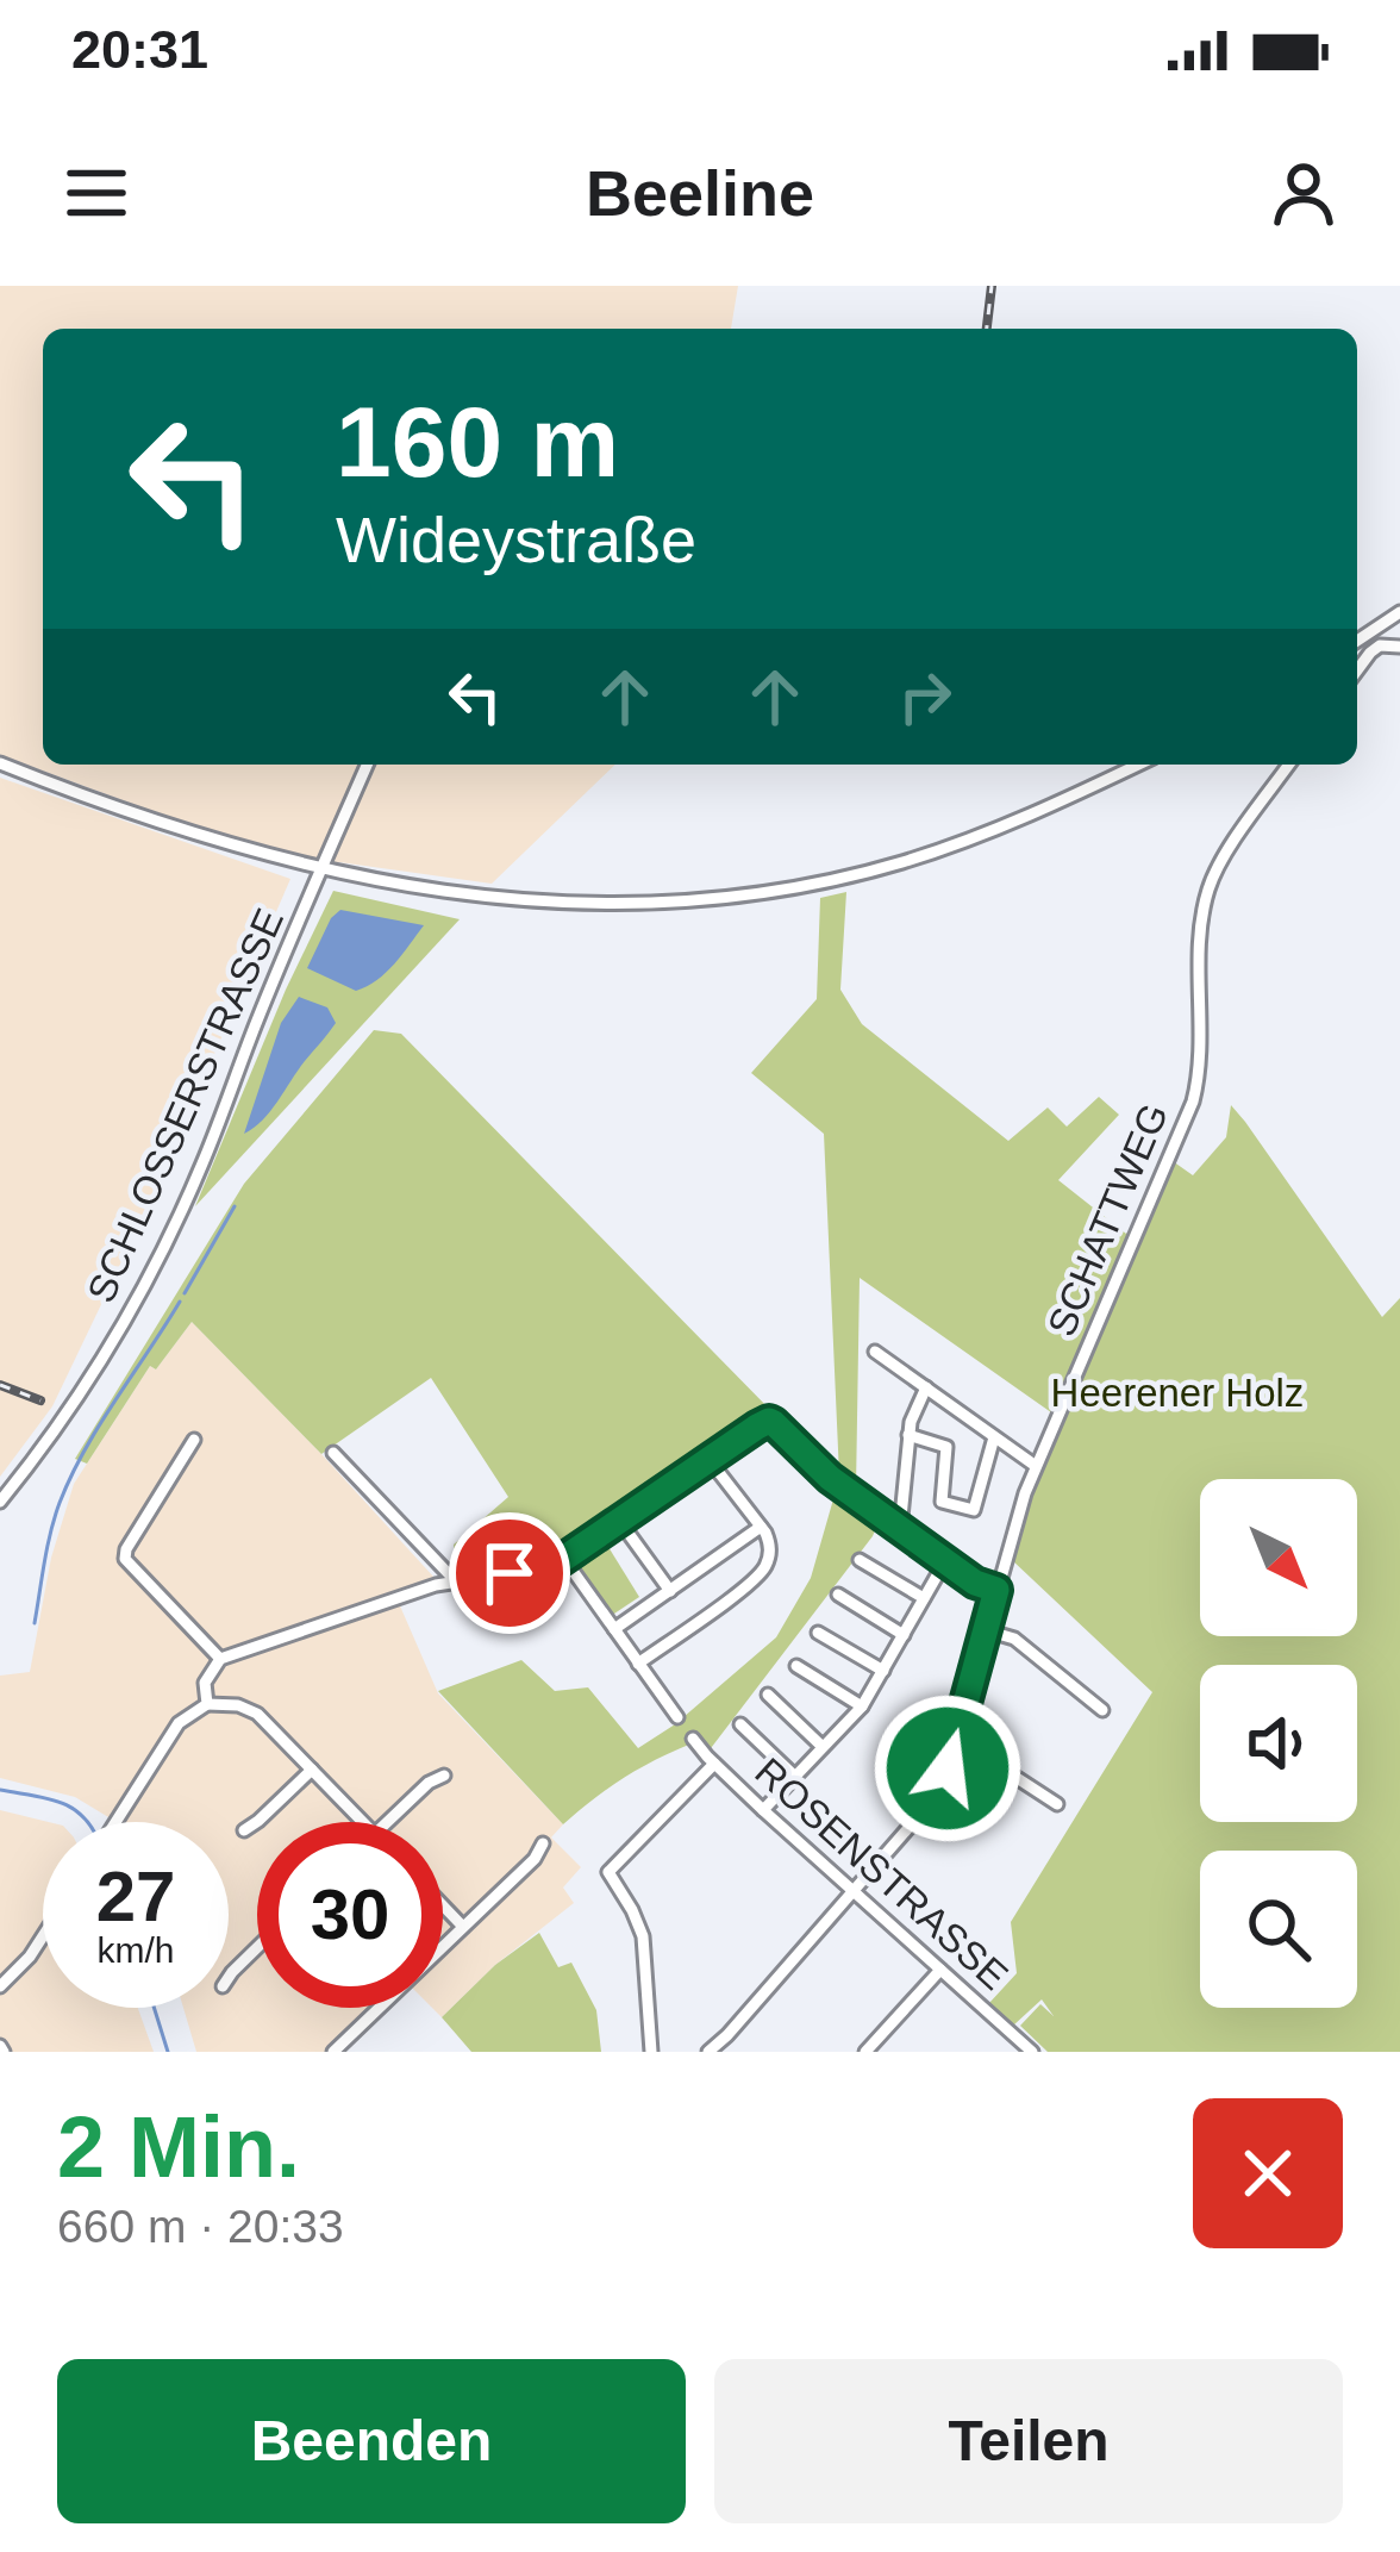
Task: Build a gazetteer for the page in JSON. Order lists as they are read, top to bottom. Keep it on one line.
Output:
{"streets":{"street":["SCHLOSSERSTRASSE","SCHATTWEG","ROSENSTRASSE"]},"crossings":[["SCHATTWEG","ROSENSTRASSE"]],"parks":["Heerener Holz"],"north":"bottom right","page":{"status":"20:31","header":"Beeline","turn":["160 m","Wideystraße"],"speed":"27 km/h","limit":"30","heading":["2 Min.","660 m · 20:33"],"buttons":["Beenden","Teilen"]}}
